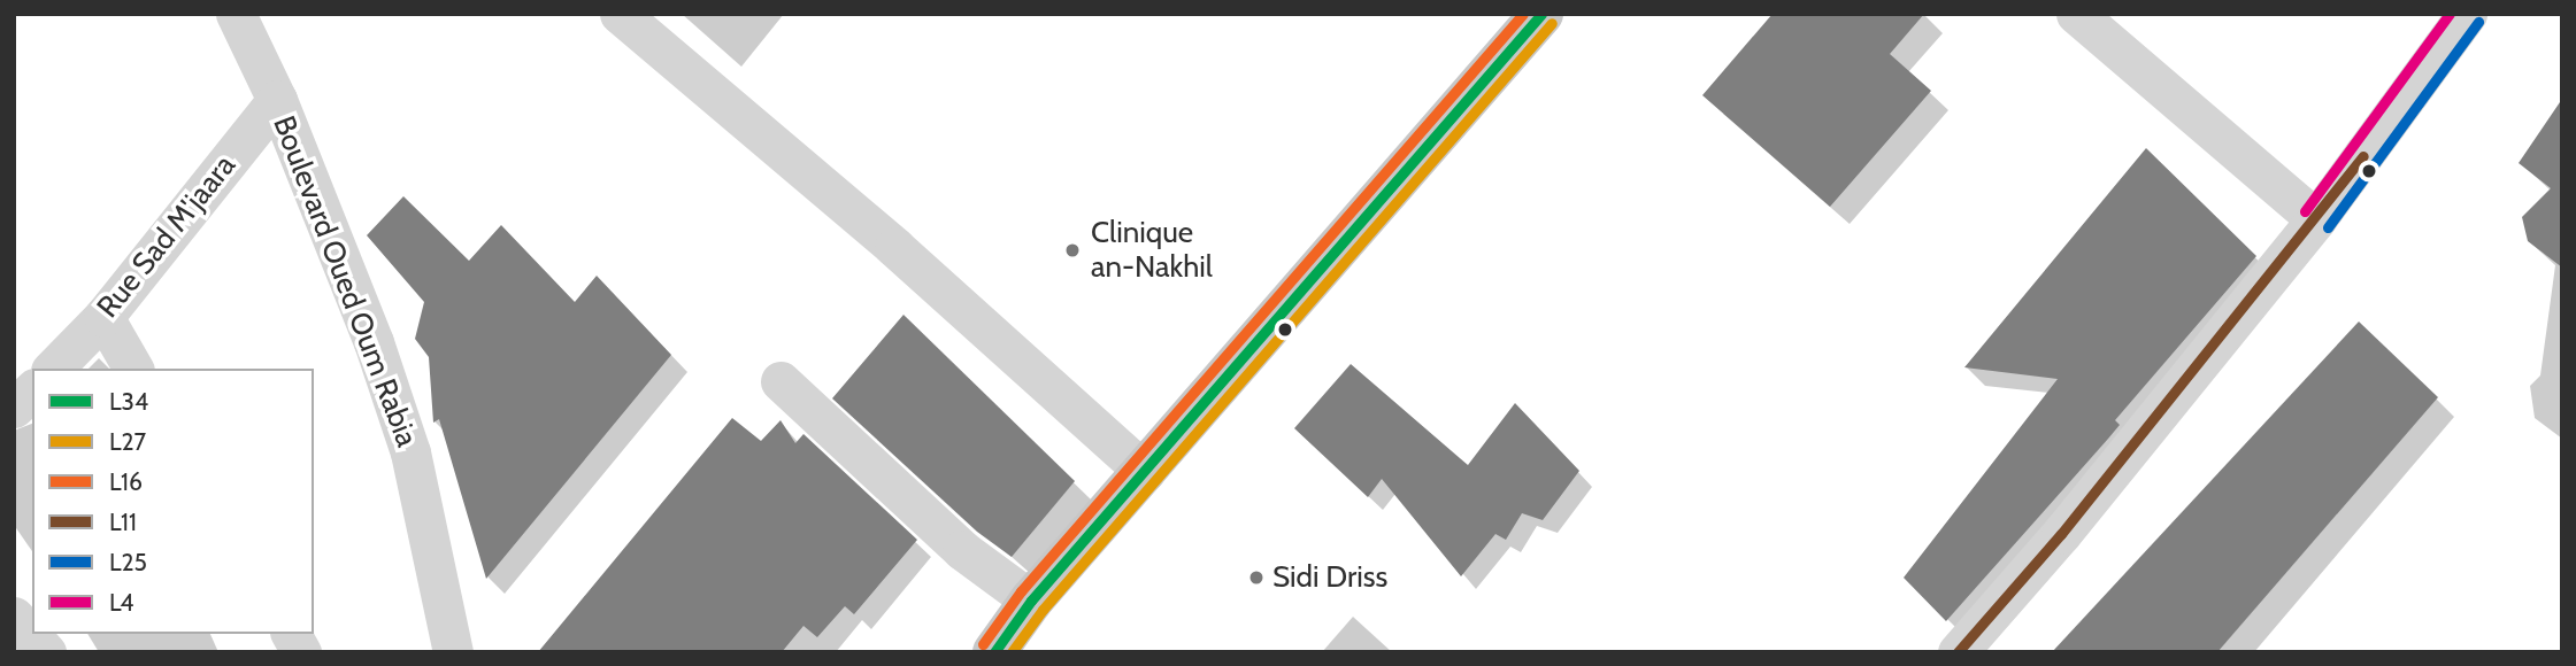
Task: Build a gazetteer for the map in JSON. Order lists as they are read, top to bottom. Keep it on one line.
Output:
{"streets":{"street":["Rue Sad M'jaara","Boulevard Oued Oum Rabia"]},"crossings":[["Rue Sad M'jaara","Boulevard Oued Oum Rabia"]],"places":["Clinique an-Nakhil","Sidi Driss"],"lines":["transit line L34","transit line L16","transit line L4","transit line L25","transit line L27","transit line L11"],"legend":["L34","L27","L16","L11","L25","L4"]}
